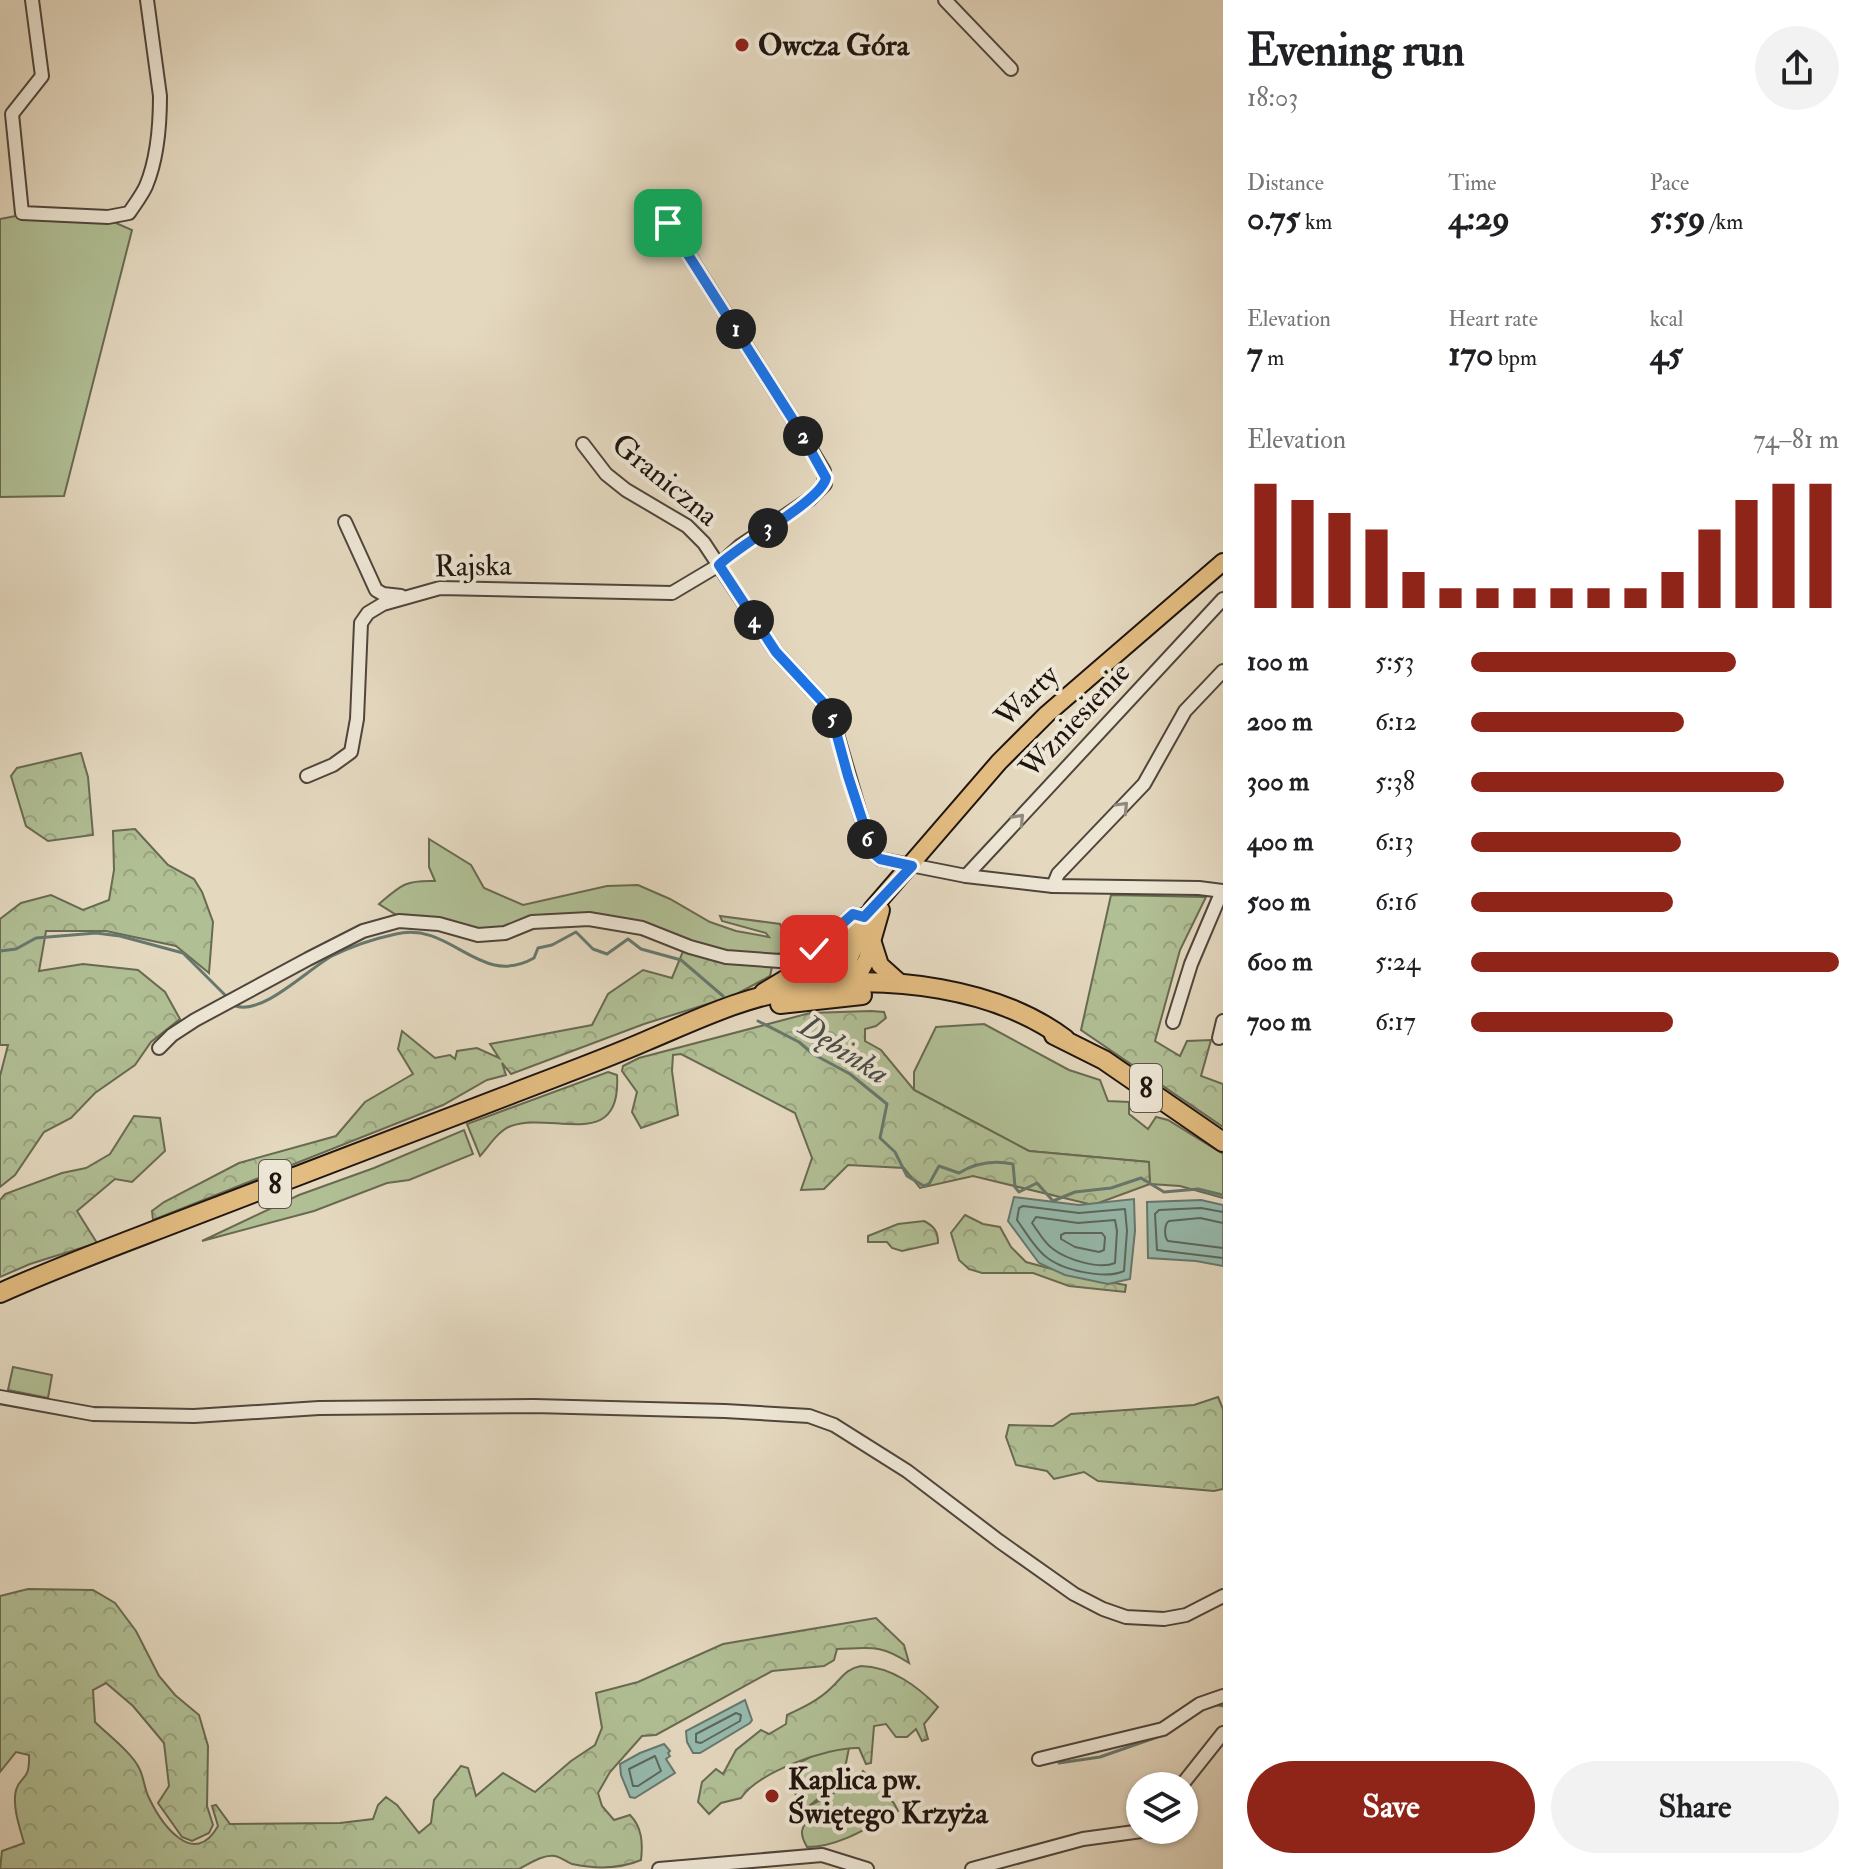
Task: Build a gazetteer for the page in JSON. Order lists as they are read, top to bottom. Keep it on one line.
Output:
{"streets":{"highway":["8"],"main road":["Warty"],"street":["Graniczna","Rajska","Wzniesienie"]},"crossings":[["Graniczna","Rajska"],["Graniczna","Warty"],["Warty","8"]],"water":["Dębinka"],"places":["Owcza Góra","Kaplica pw. Świętego Krzyża"],"page":{"heading":["Evening run","18:03"],"stats":[["Distance","0.75 km"],["Time","4:29"],["Pace","5:59 /km"],["Elevation","7 m"],["Heart rate","170 bpm"],["kcal","45"]],"pins":["1","2","3","4","5","6"],"chart":["Elevation","74–81 m"],"list":[{"name":"100 m","note":"5:53"},{"name":"200 m","note":"6:12"},{"name":"300 m","note":"5:38"},{"name":"400 m","note":"6:13"},{"name":"500 m","note":"6:16"},{"name":"600 m","note":"5:24"},{"name":"700 m","note":"6:17"}],"buttons":["Save","Share"]}}
